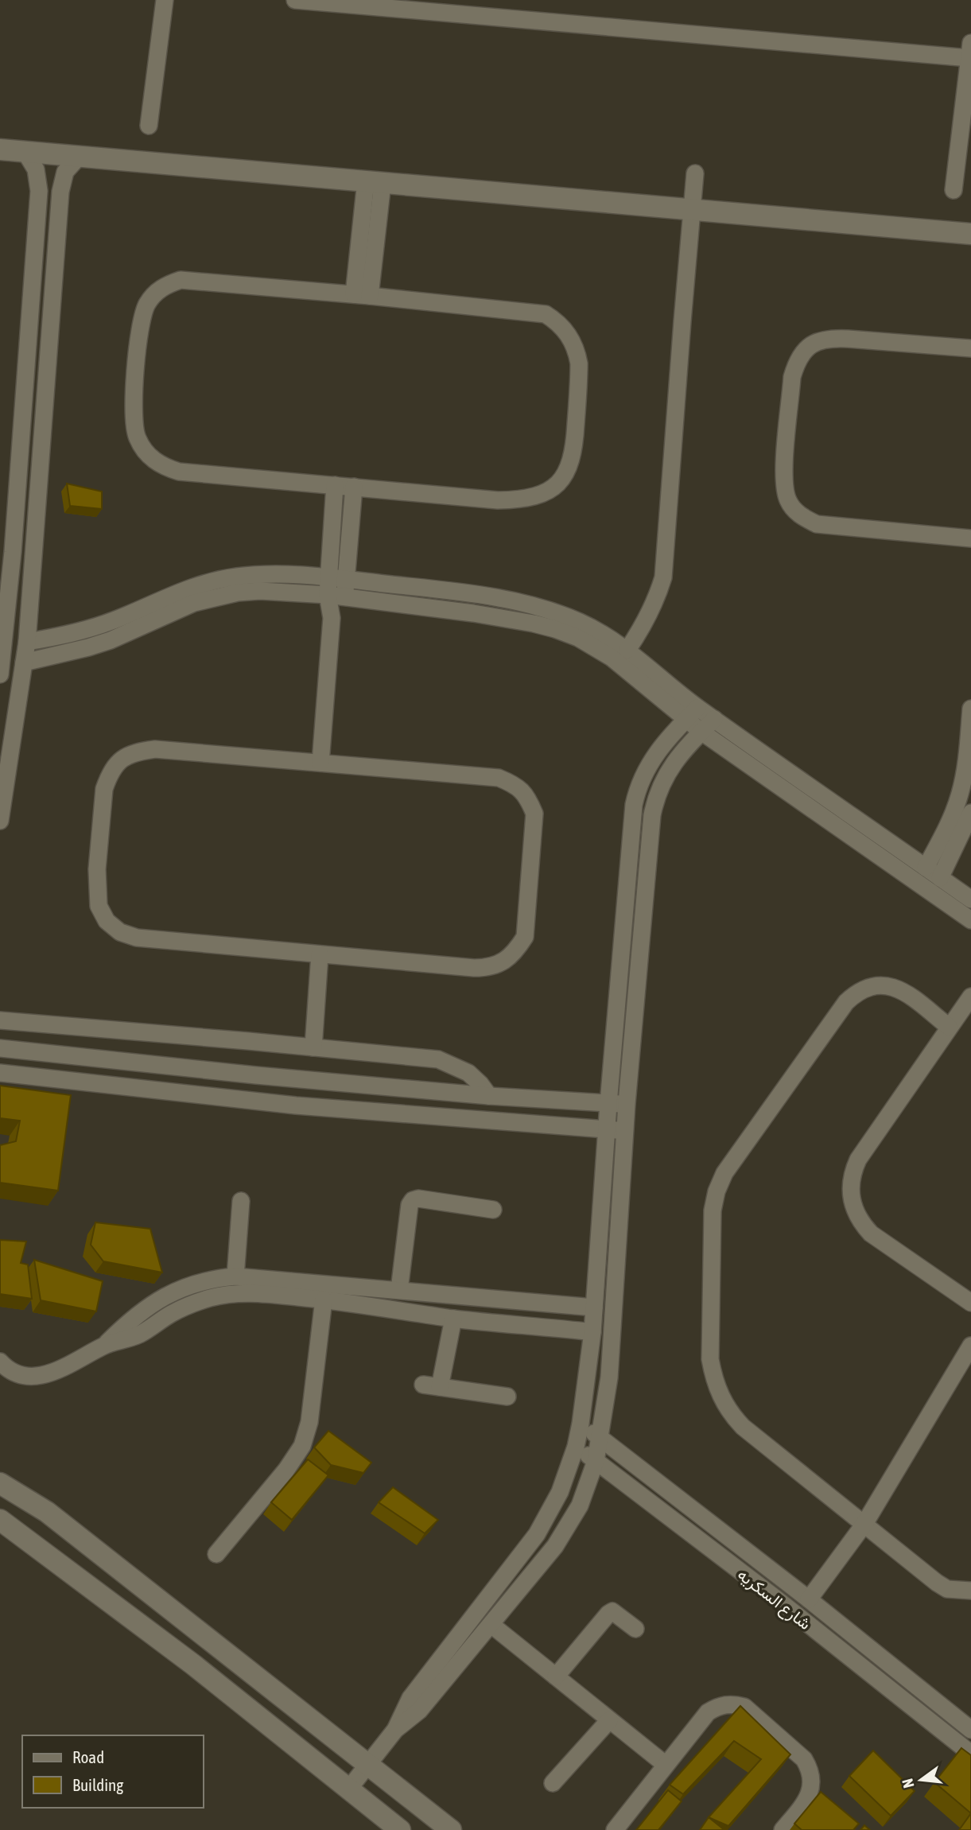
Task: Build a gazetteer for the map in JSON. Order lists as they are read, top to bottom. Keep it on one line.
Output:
{"streets":{"street":["شارع السكريه"]},"legend":["Road","Building"],"north":"left"}
